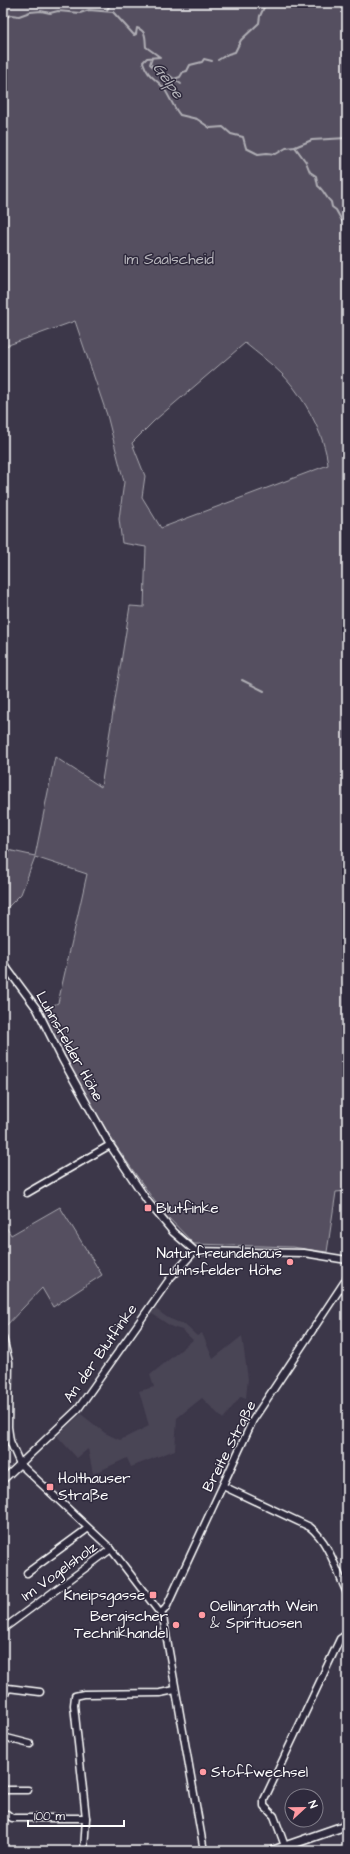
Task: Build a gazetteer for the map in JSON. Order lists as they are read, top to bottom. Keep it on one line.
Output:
{"streets":{"street":["Luhnsfelder Höhe","An der Blutfinke","Breite Straße","Im Vogelsholz"]},"crossings":[["Luhnsfelder Höhe","An der Blutfinke"]],"water":["Gelpe"],"parks":["Im Saalscheid"],"places":{"transit":["Blutfinke","Holthauser Straße","Kneipsgasse"],"other":["Naturfreundehaus Luhnsfelder Höhe","Oellingrath Wein & Spirituosen","Bergischer Technikhandel","Stoffwechsel"]},"scale_bar":"100 m","north":"right"}
